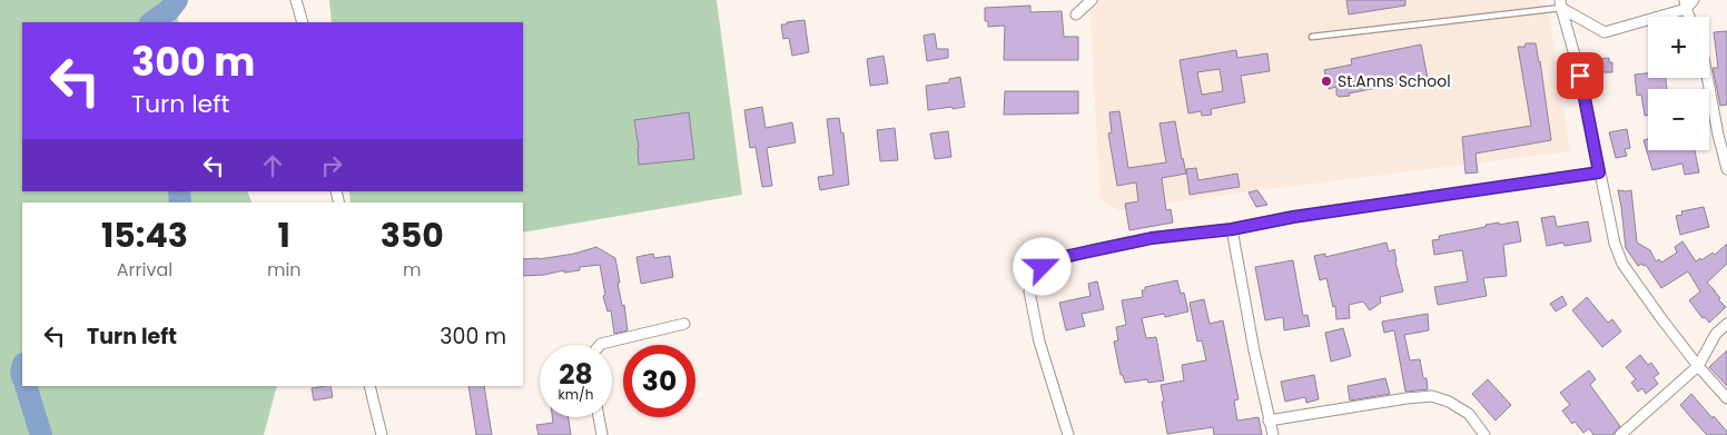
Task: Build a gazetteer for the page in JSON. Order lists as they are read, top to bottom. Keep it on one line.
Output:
{"places":["St.Anns School"],"page":{"map_buttons":["+","−"],"turn":["300 m","Turn left"],"eta":["15:43","Arrival","1","min","350","m"],"list":[{"name":"Turn left","value":"300 m"}],"speed":"28 km/h","limit":"30"}}
